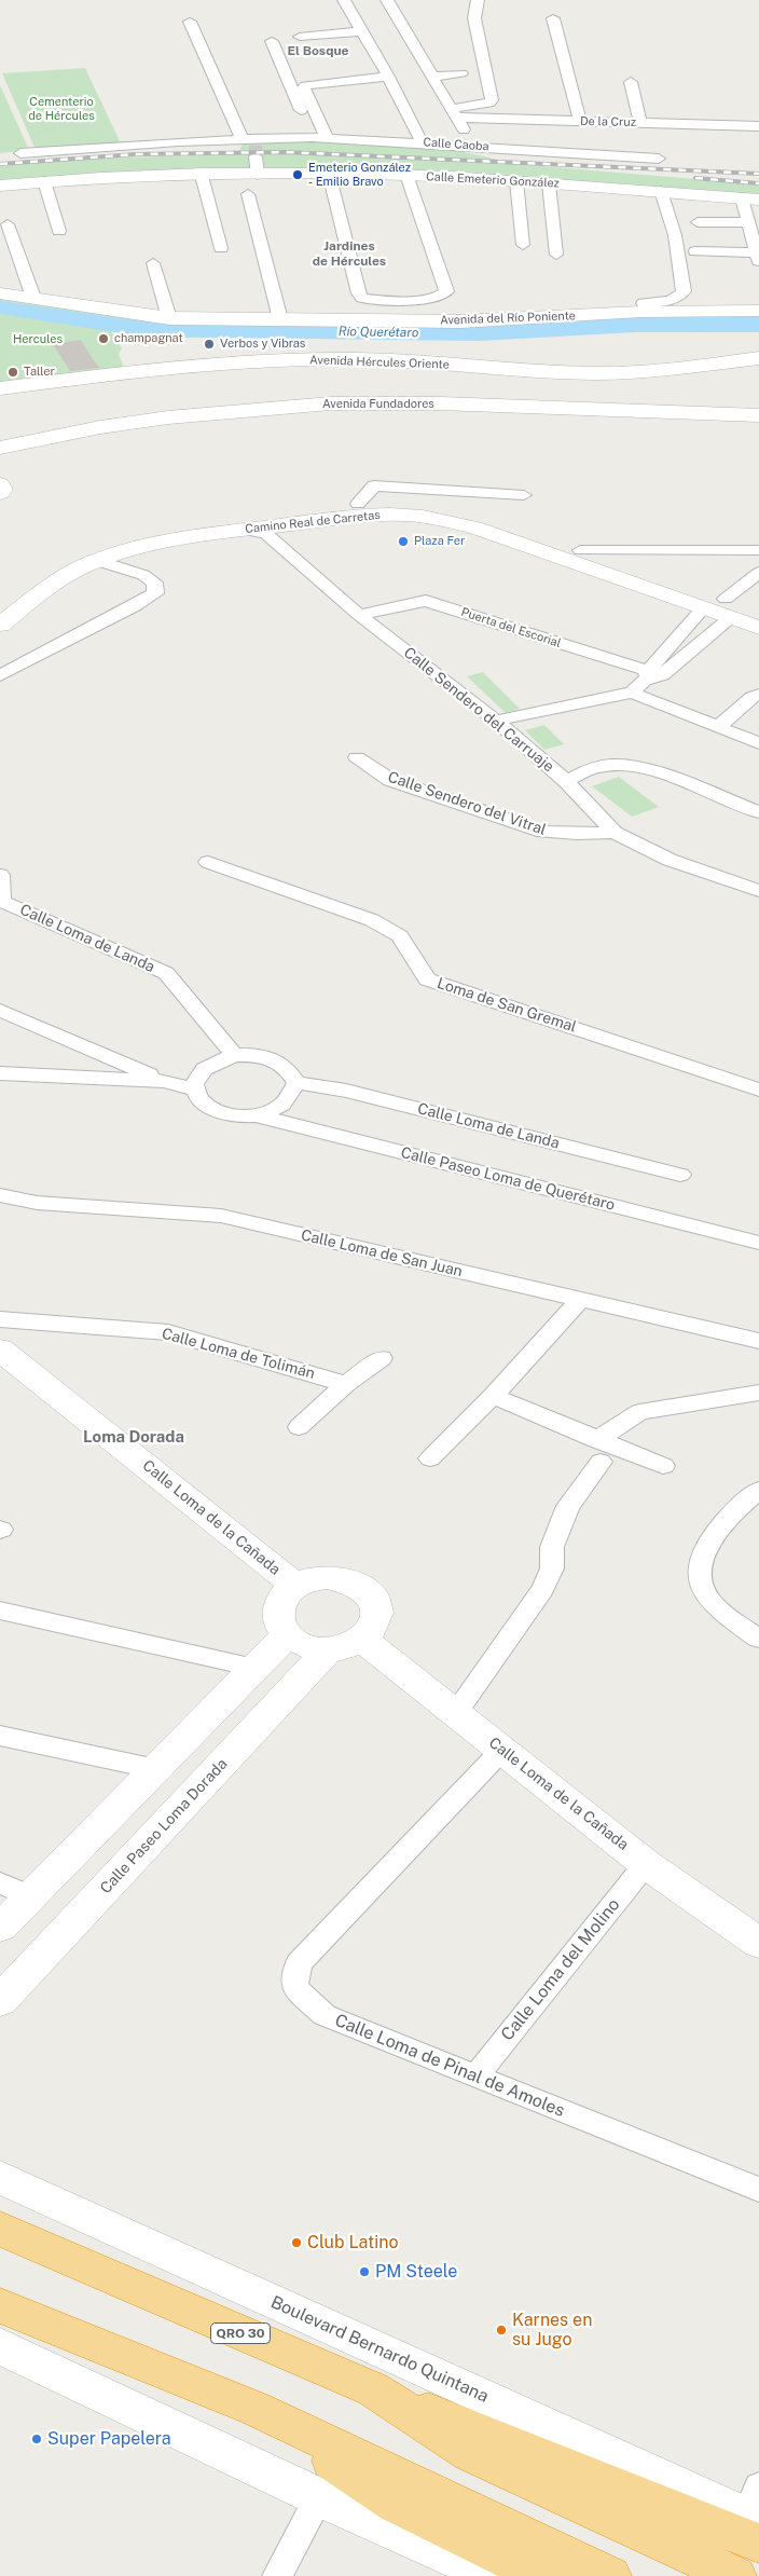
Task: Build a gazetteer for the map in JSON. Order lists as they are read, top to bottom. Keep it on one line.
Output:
{"streets":{"highway":["QRO 30"],"street":["De la Cruz","Calle Caoba","Calle Emeterio González","Avenida del Río Poniente","Avenida Hércules Oriente","Avenida Fundadores","Camino Real de Carretas","Puerta del Escorial","Calle Sendero del Carruaje","Calle Sendero del Vitral","Calle Loma de Landa","Loma de San Gremal","Calle Paseo Loma de Querétaro","Calle Loma de San Juan","Calle Loma de Tolimán","Calle Loma de la Cañada","Calle Paseo Loma Dorada","Calle Loma del Molino","Calle Loma de Pinal de Amoles","Boulevard Bernardo Quintana"]},"crossings":[["Calle Caoba","Calle Emeterio González"],["Camino Real de Carretas","Calle Sendero del Carruaje"],["Puerta del Escorial","Calle Sendero del Carruaje"],["Calle Sendero del Carruaje","Calle Sendero del Vitral"],["Calle Loma de Landa","Calle Paseo Loma de Querétaro"],["Calle Loma de la Cañada","Calle Paseo Loma Dorada"],["Calle Loma de la Cañada","Calle Loma del Molino"],["Calle Loma de la Cañada","Calle Loma de Pinal de Amoles"],["Calle Loma del Molino","Calle Loma de Pinal de Amoles"]],"districts":["El Bosque","Jardines de Hércules","Loma Dorada"],"water":["Río Querétaro"],"parks":["Cementerio de Hércules","Hercules"],"places":["Emeterio González - Emilio Bravo","champagnat","Verbos y Vibras","Taller","Plaza Fer","Club Latino","PM Steele","Karnes en su Jugo","Super Papelera"]}
